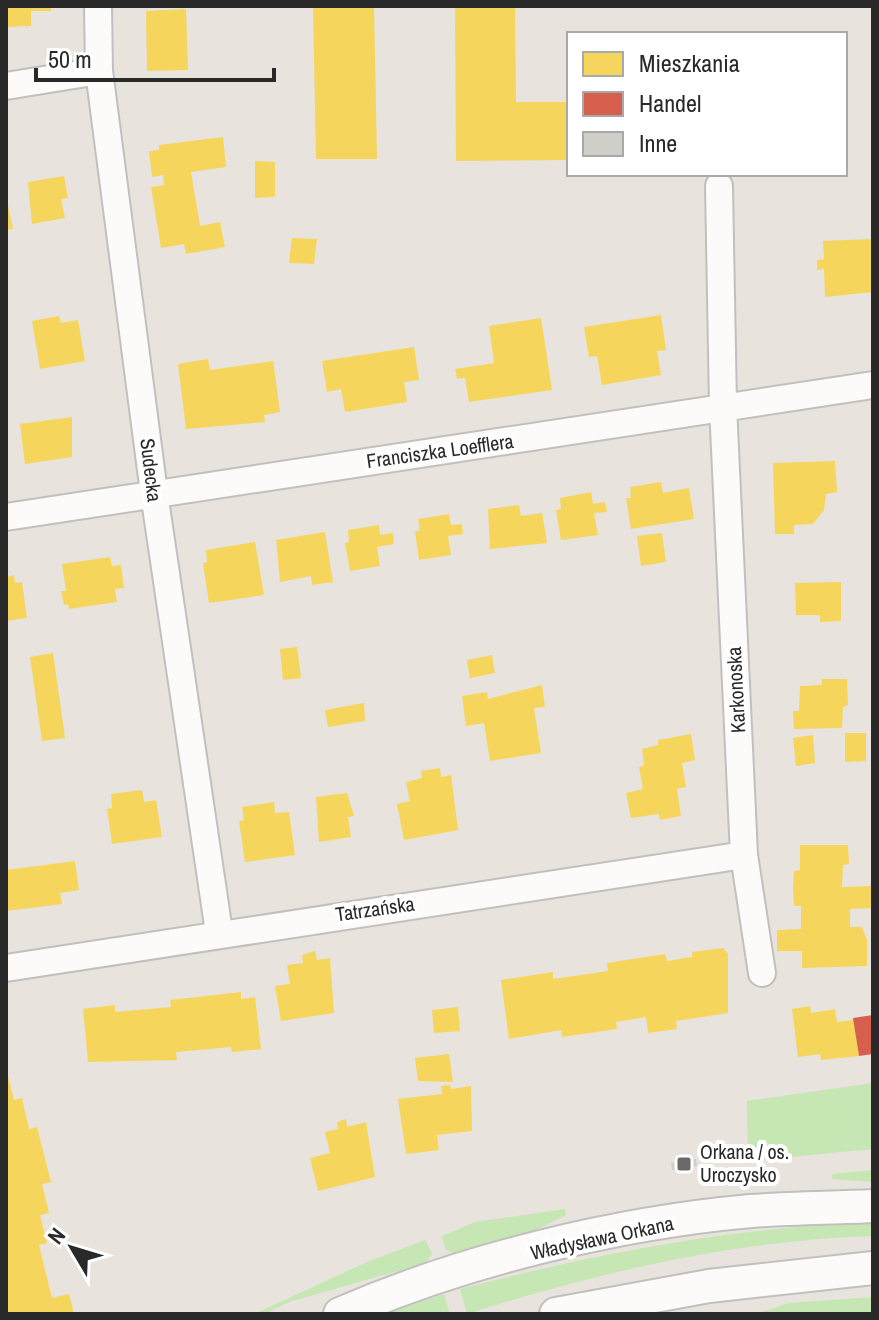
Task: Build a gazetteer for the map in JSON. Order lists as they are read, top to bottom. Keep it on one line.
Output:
{"streets":{"street":["Franciszka Loefflera","Sudecka","Karkonoska","Tatrzańska","Władysława Orkana"]},"crossings":[["Franciszka Loefflera","Sudecka"],["Franciszka Loefflera","Karkonoska"],["Sudecka","Tatrzańska"],["Karkonoska","Tatrzańska"]],"places":{"transit":["Orkana / os. Uroczysko"]},"legend":["Mieszkania","Handel","Inne"],"scale_bar":"50 m","north":"top left"}
